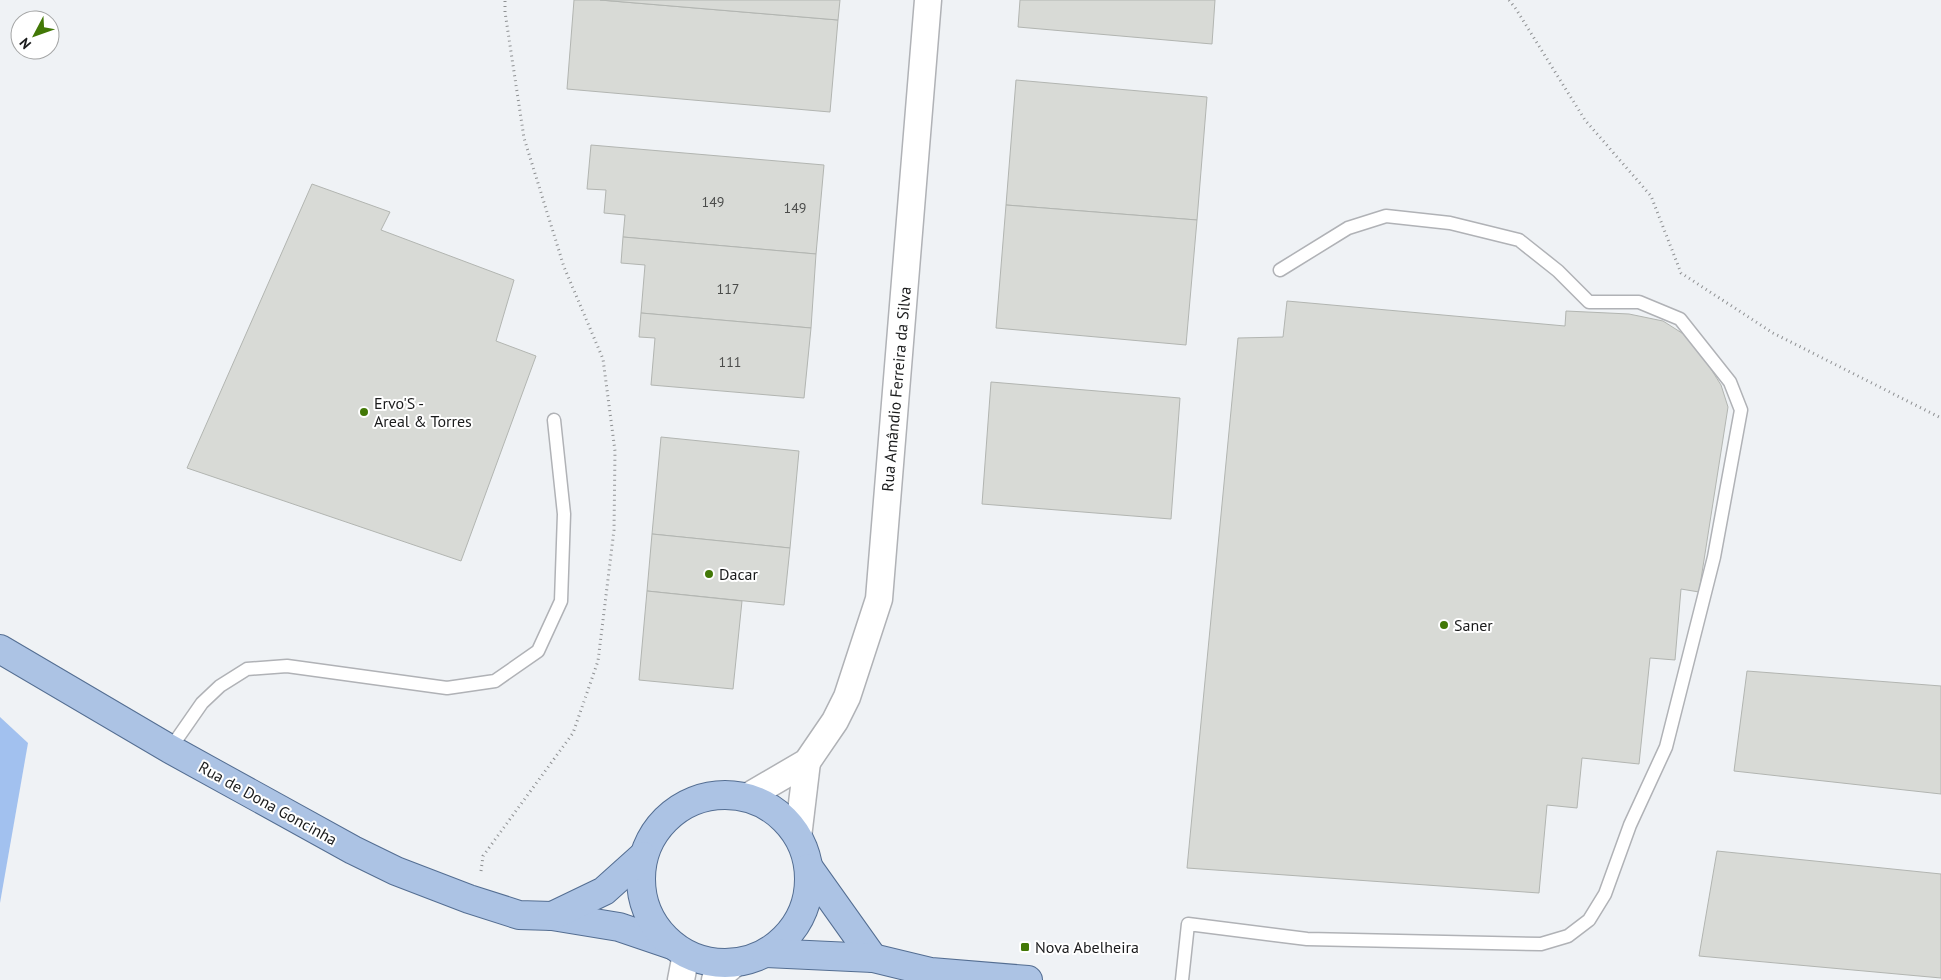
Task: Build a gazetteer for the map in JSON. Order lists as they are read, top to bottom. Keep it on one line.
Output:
{"streets":{"main road":["Rua de Dona Goncinha"],"street":["Rua Amândio Ferreira da Silva"]},"crossings":[["Rua Amândio Ferreira da Silva","Rua de Dona Goncinha"]],"places":{"other":["Ervo'S - Areal & Torres","Dacar","Saner"],"transit":["Nova Abelheira"]},"house_numbers":["149","149","117","111"],"north":"bottom left"}
